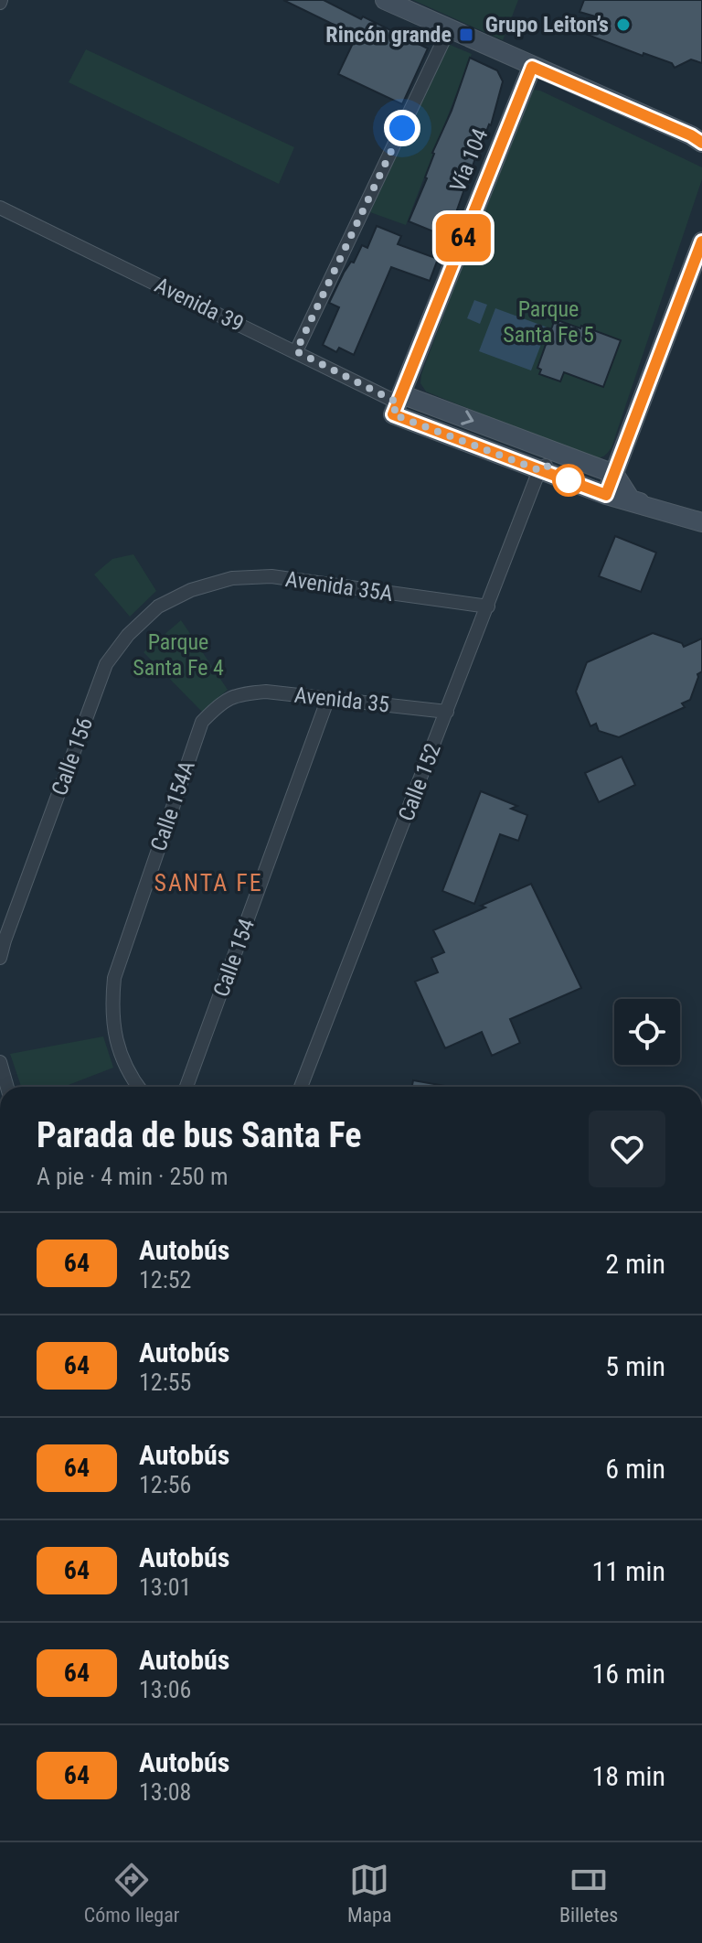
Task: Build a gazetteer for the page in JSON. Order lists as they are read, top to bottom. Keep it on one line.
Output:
{"streets":{"main road":["Vía 104"],"street":["Avenida 39","Avenida 35A","Avenida 35","Calle 156","Calle 152","Calle 154A","Calle 154"]},"crossings":[["Vía 104","Avenida 39"],["Avenida 35A","Calle 156"],["Avenida 35A","Calle 152"],["Avenida 35","Calle 152"],["Avenida 35","Calle 154A"],["Avenida 35","Calle 154"]],"districts":["SANTA FE"],"parks":["Parque Santa Fe 5","Parque Santa Fe 4"],"places":{"other":["Grupo Leiton’s"],"transit":["Rincón grande"]},"lines":["bus line 64"],"page":{"on_map":"64","heading":["Parada de bus Santa Fe","A pie · 4 min · 250 m"],"list":[{"mark":"64","name":"Autobús","note":"12:52","value":"2 min"},{"mark":"64","name":"Autobús","note":"12:55","value":"5 min"},{"mark":"64","name":"Autobús","note":"12:56","value":"6 min"},{"mark":"64","name":"Autobús","note":"13:01","value":"11 min"},{"mark":"64","name":"Autobús","note":"13:06","value":"16 min"},{"mark":"64","name":"Autobús","note":"13:08","value":"18 min"}],"tabs":["Cómo llegar","Mapa","Billetes"]}}
